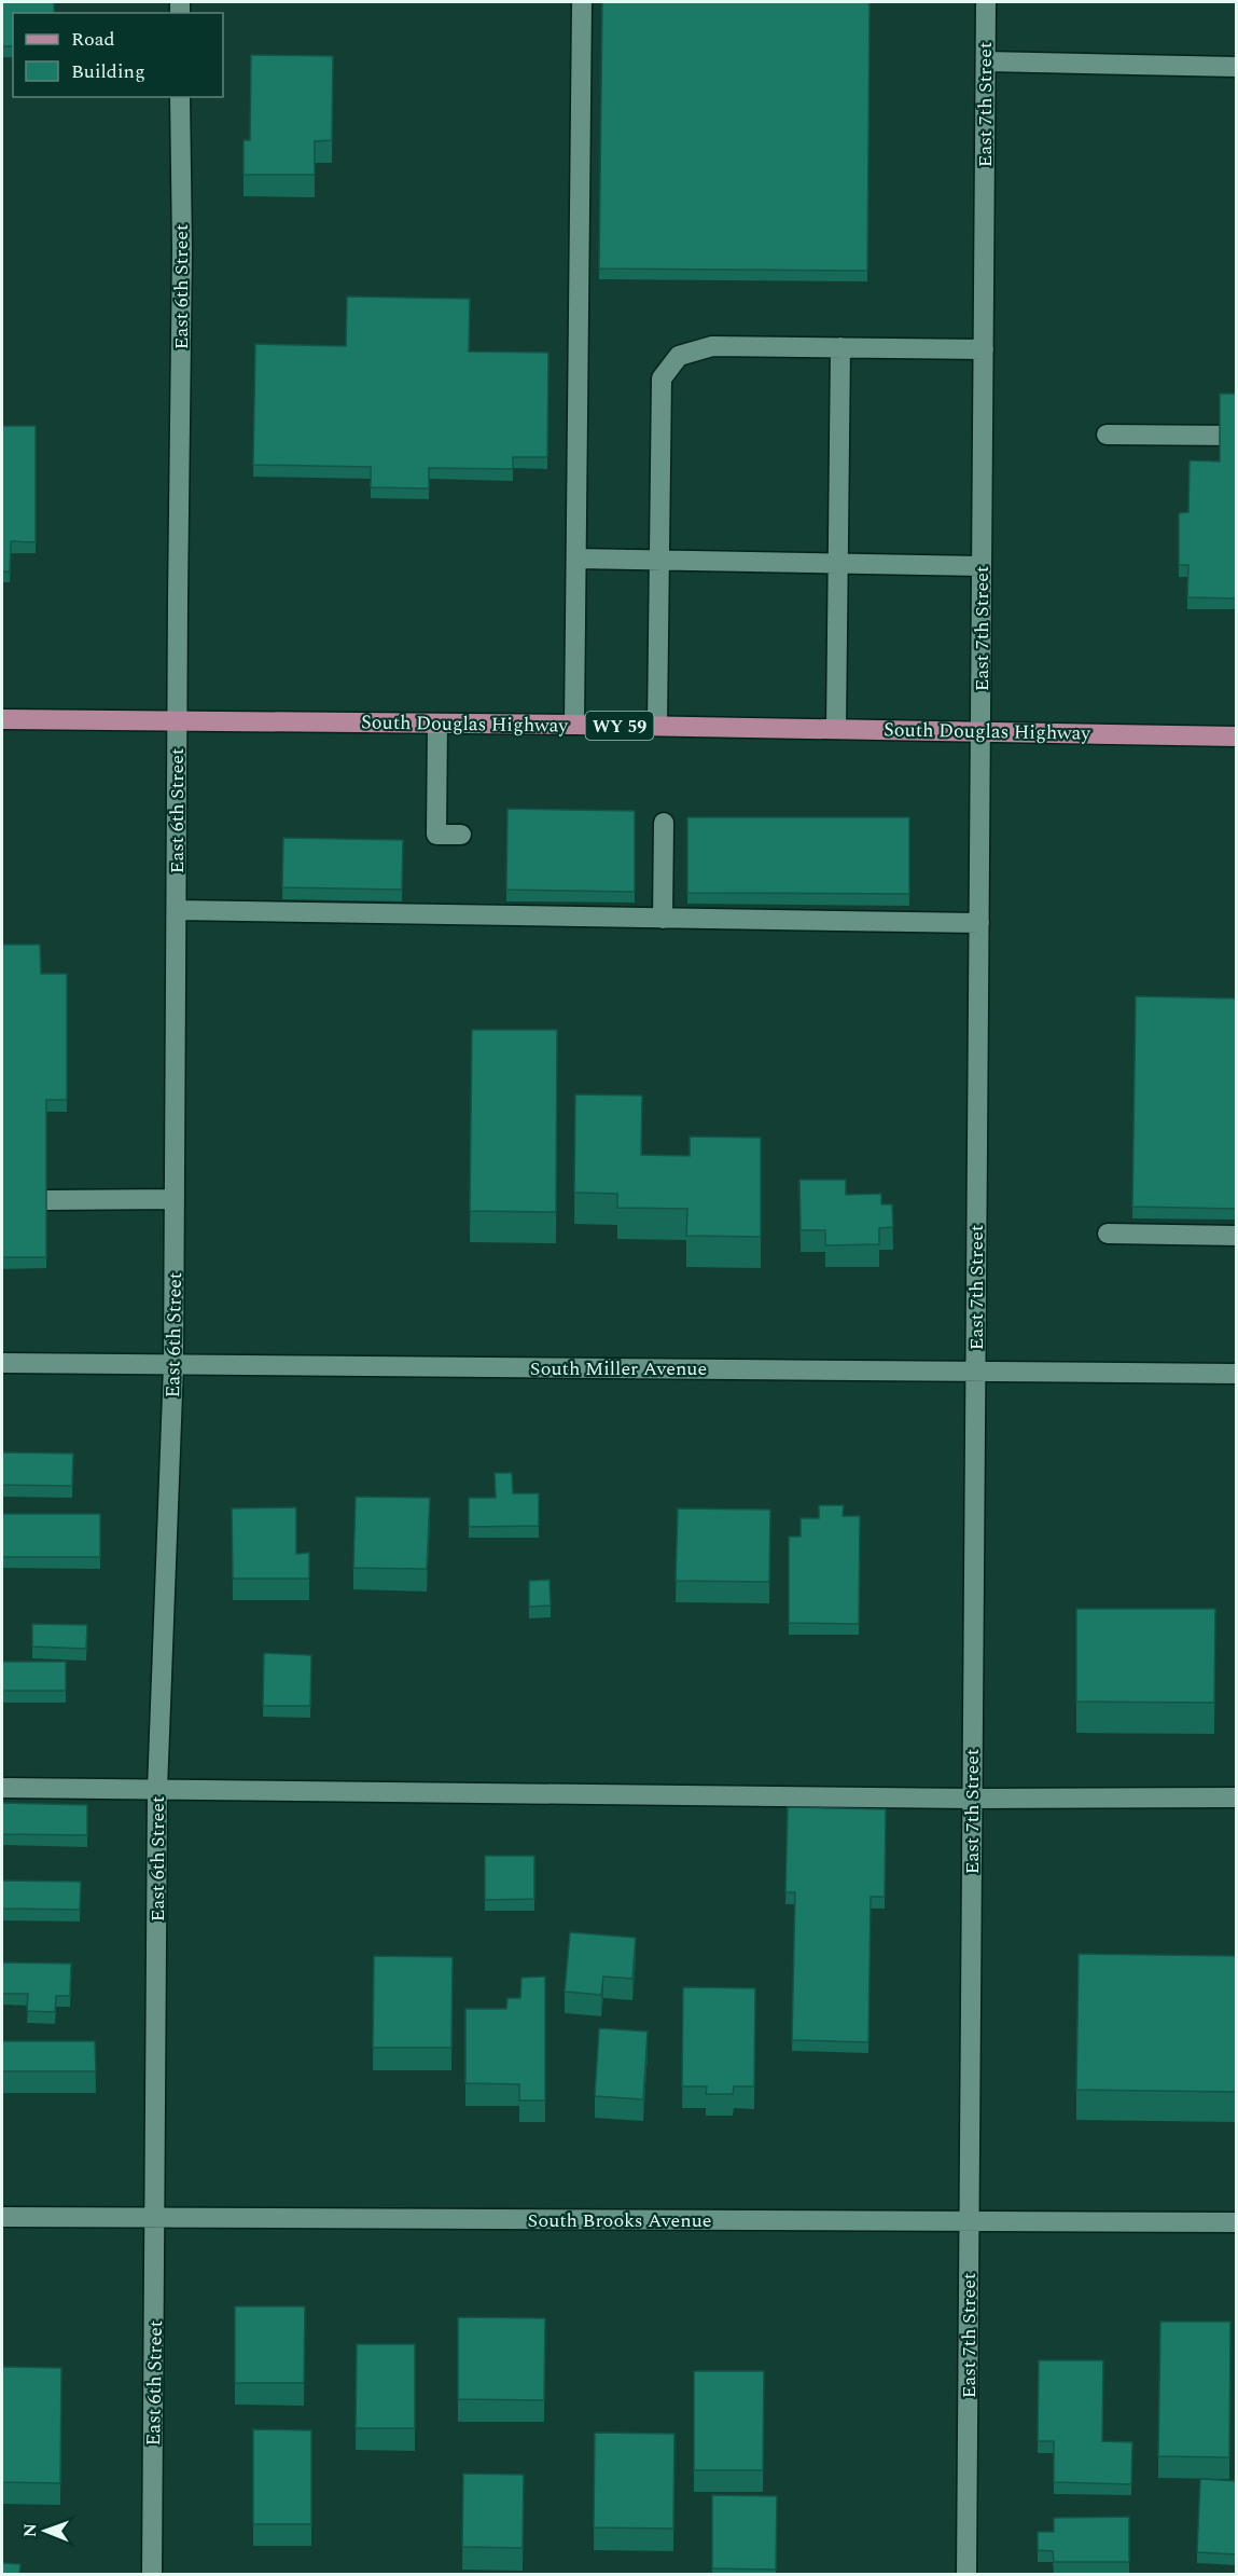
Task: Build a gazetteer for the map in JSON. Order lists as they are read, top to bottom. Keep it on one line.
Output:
{"streets":{"main road":["South Douglas Highway","WY 59"],"street":["East 7th Street","East 6th Street","South Miller Avenue","South Brooks Avenue"]},"crossings":[["East 7th Street","South Douglas Highway"],["East 7th Street","South Miller Avenue"],["East 7th Street","South Brooks Avenue"],["East 6th Street","South Douglas Highway"],["East 6th Street","South Miller Avenue"],["East 6th Street","South Brooks Avenue"]],"legend":["Road","Building"],"north":"left"}
